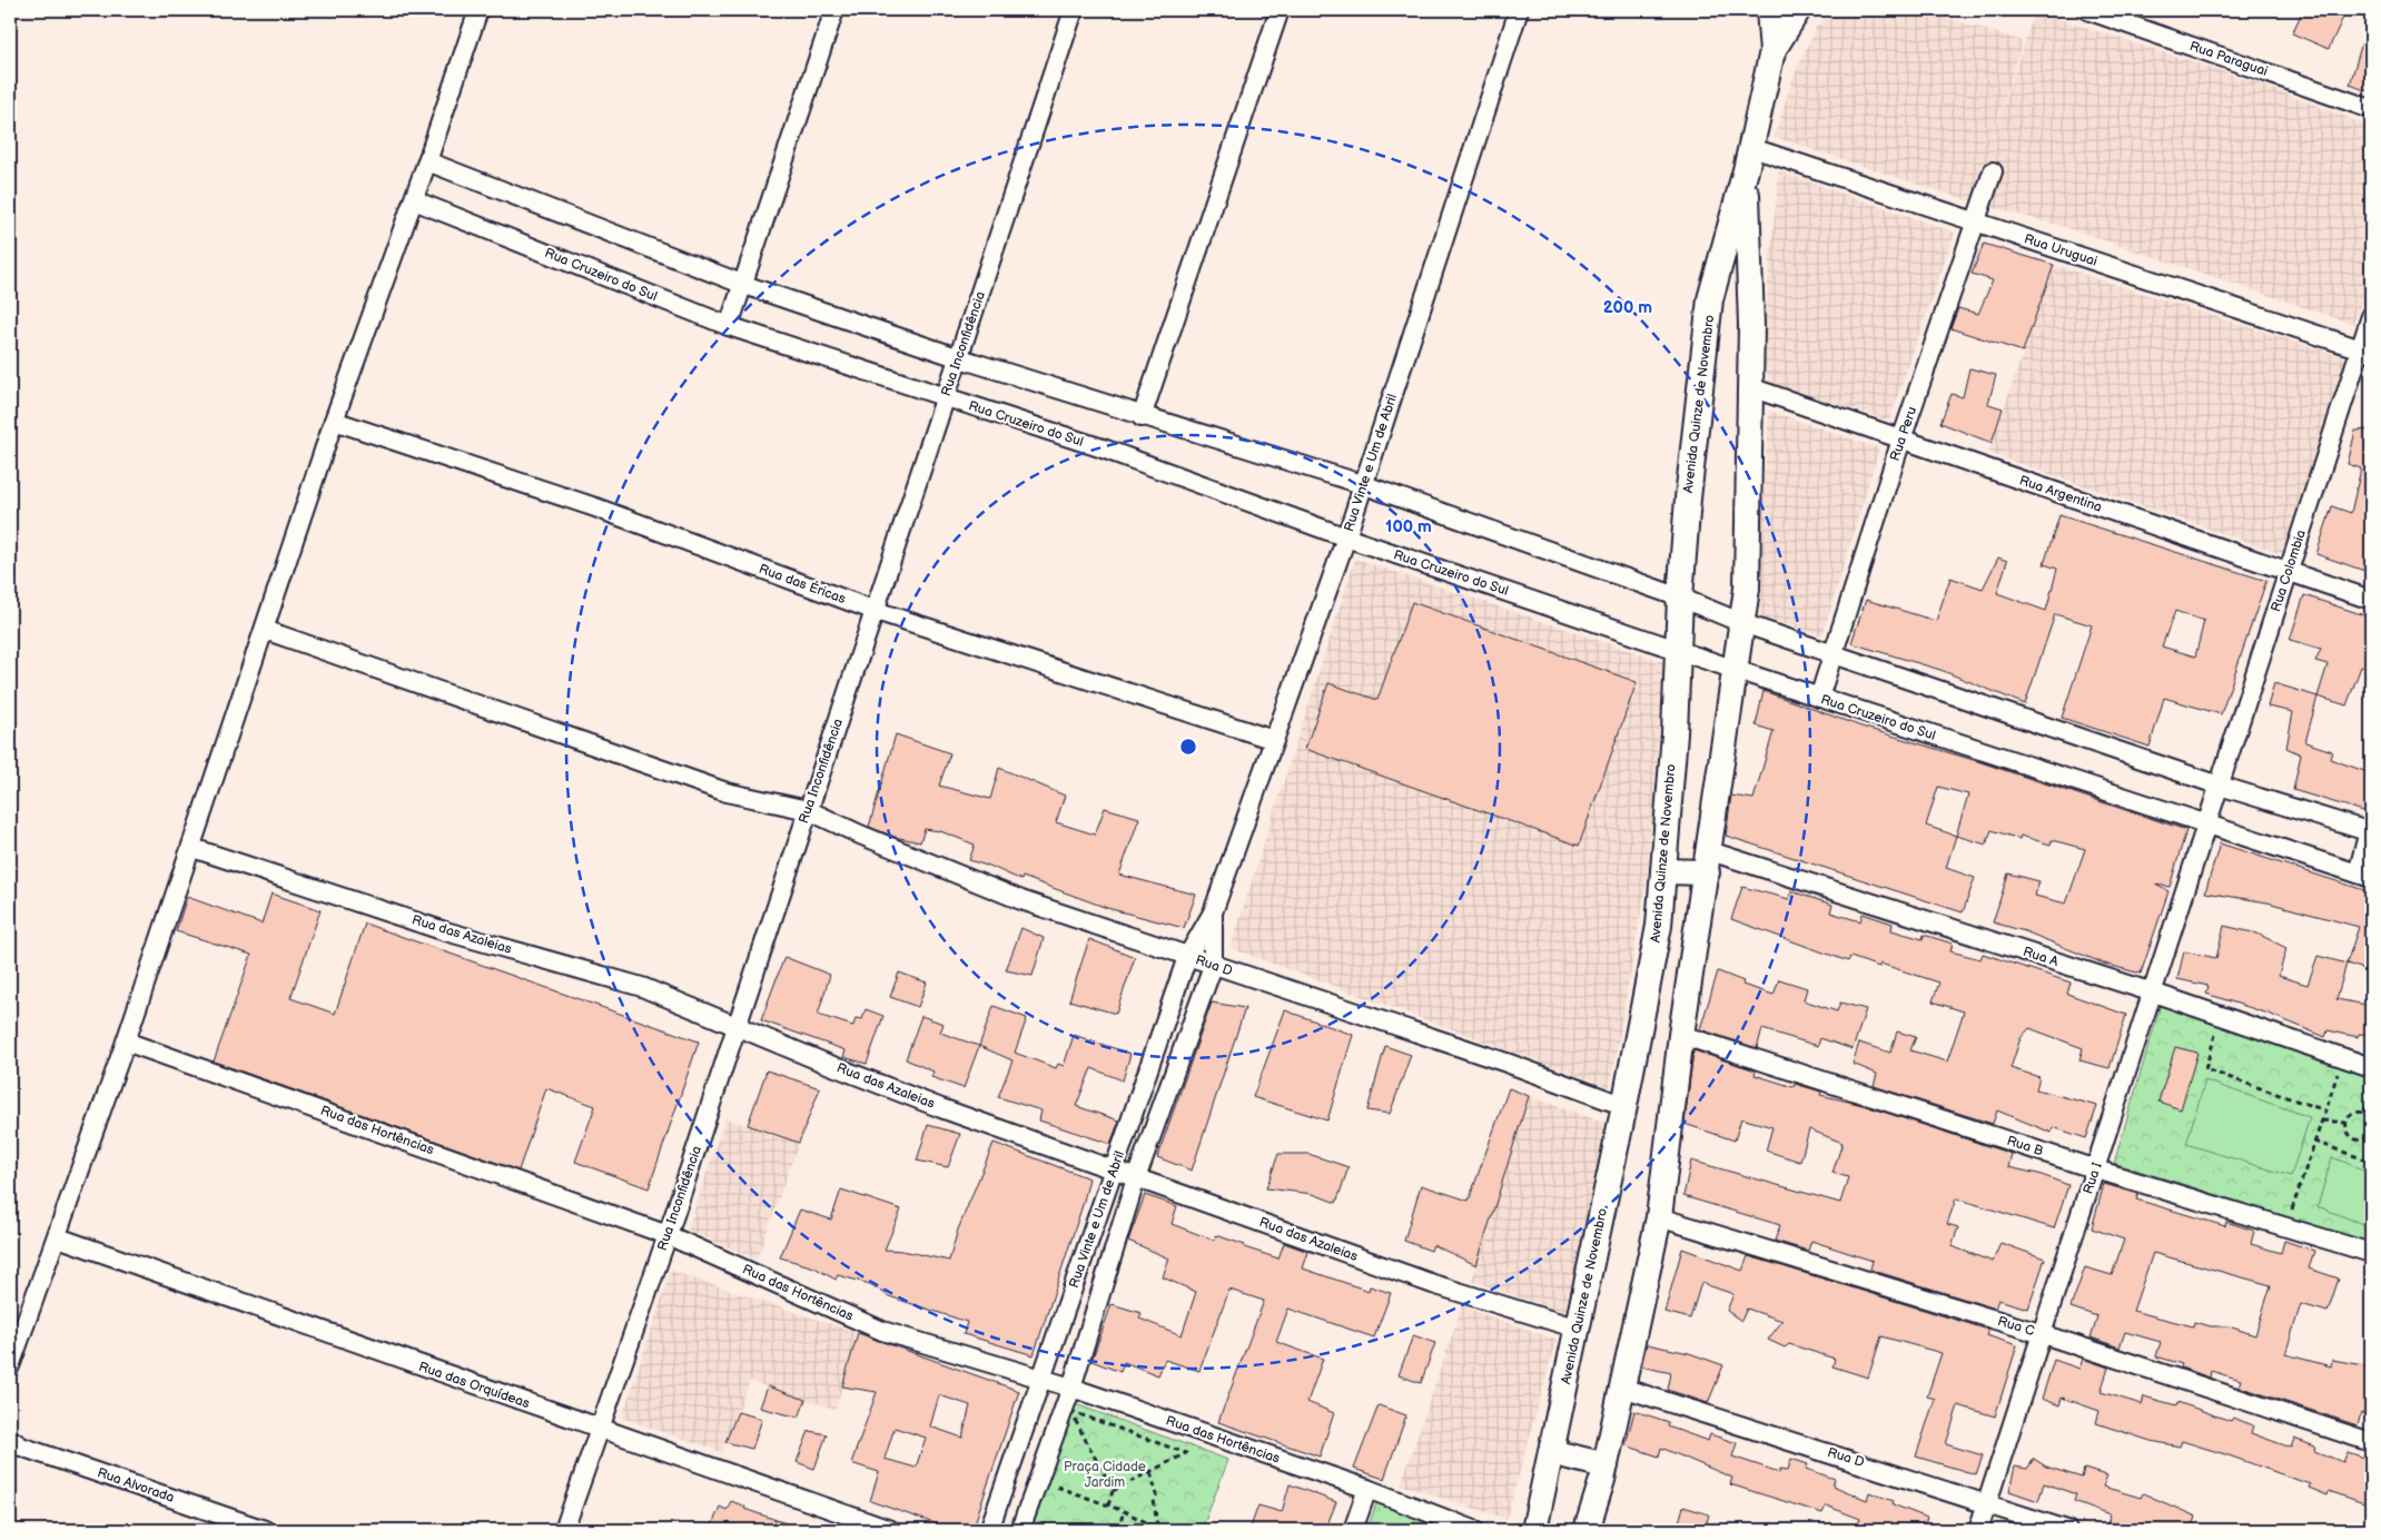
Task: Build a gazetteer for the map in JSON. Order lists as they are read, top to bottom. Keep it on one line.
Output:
{"streets":{"main road":["Avenida Quinze de Novembro"],"street":["Rua Paraguai","Rua Uruguai","Rua Cruzeiro do Sul","Rua Inconfidência","Rua Peru","Rua Vinte e Um de Abril","Rua Argentina","Rua Colombia","Rua das Éricas","Rua das Azaleias","Rua A","Rua D","Rua das Hortências","Rua B","Rua I","Rua C","Rua das Orquídeas","Rua Alvorada"]},"crossings":[["Rua Uruguai","Avenida Quinze de Novembro"],["Rua Uruguai","Rua Peru"],["Rua Uruguai","Rua Colombia"],["Rua Cruzeiro do Sul","Rua Inconfidência"],["Rua Cruzeiro do Sul","Avenida Quinze de Novembro"],["Rua Cruzeiro do Sul","Rua Peru"],["Rua Cruzeiro do Sul","Rua Vinte e Um de Abril"],["Rua Cruzeiro do Sul","Rua Colombia"],["Rua Cruzeiro do Sul","Rua I"],["Rua Inconfidência","Rua das Éricas"],["Rua Inconfidência","Rua das Azaleias"],["Rua Inconfidência","Rua D"],["Rua Inconfidência","Rua das Hortências"],["Rua Inconfidência","Rua das Orquídeas"],["Avenida Quinze de Novembro","Rua Argentina"],["Avenida Quinze de Novembro","Rua das Azaleias"],["Avenida Quinze de Novembro","Rua A"],["Avenida Quinze de Novembro","Rua D"],["Avenida Quinze de Novembro","Rua B"],["Avenida Quinze de Novembro","Rua C"],["Rua Peru","Rua Argentina"],["Rua Vinte e Um de Abril","Rua das Éricas"],["Rua Vinte e Um de Abril","Rua das Azaleias"],["Rua Vinte e Um de Abril","Rua D"],["Rua Vinte e Um de Abril","Rua das Hortências"],["Rua Argentina","Rua Colombia"],["Rua Colombia","Rua I"],["Rua A","Rua I"],["Rua D","Rua I"],["Rua B","Rua I"],["Rua I","Rua C"]],"parks":["Praça Cidade Jardim"],"rings":["200 m","100 m"]}
